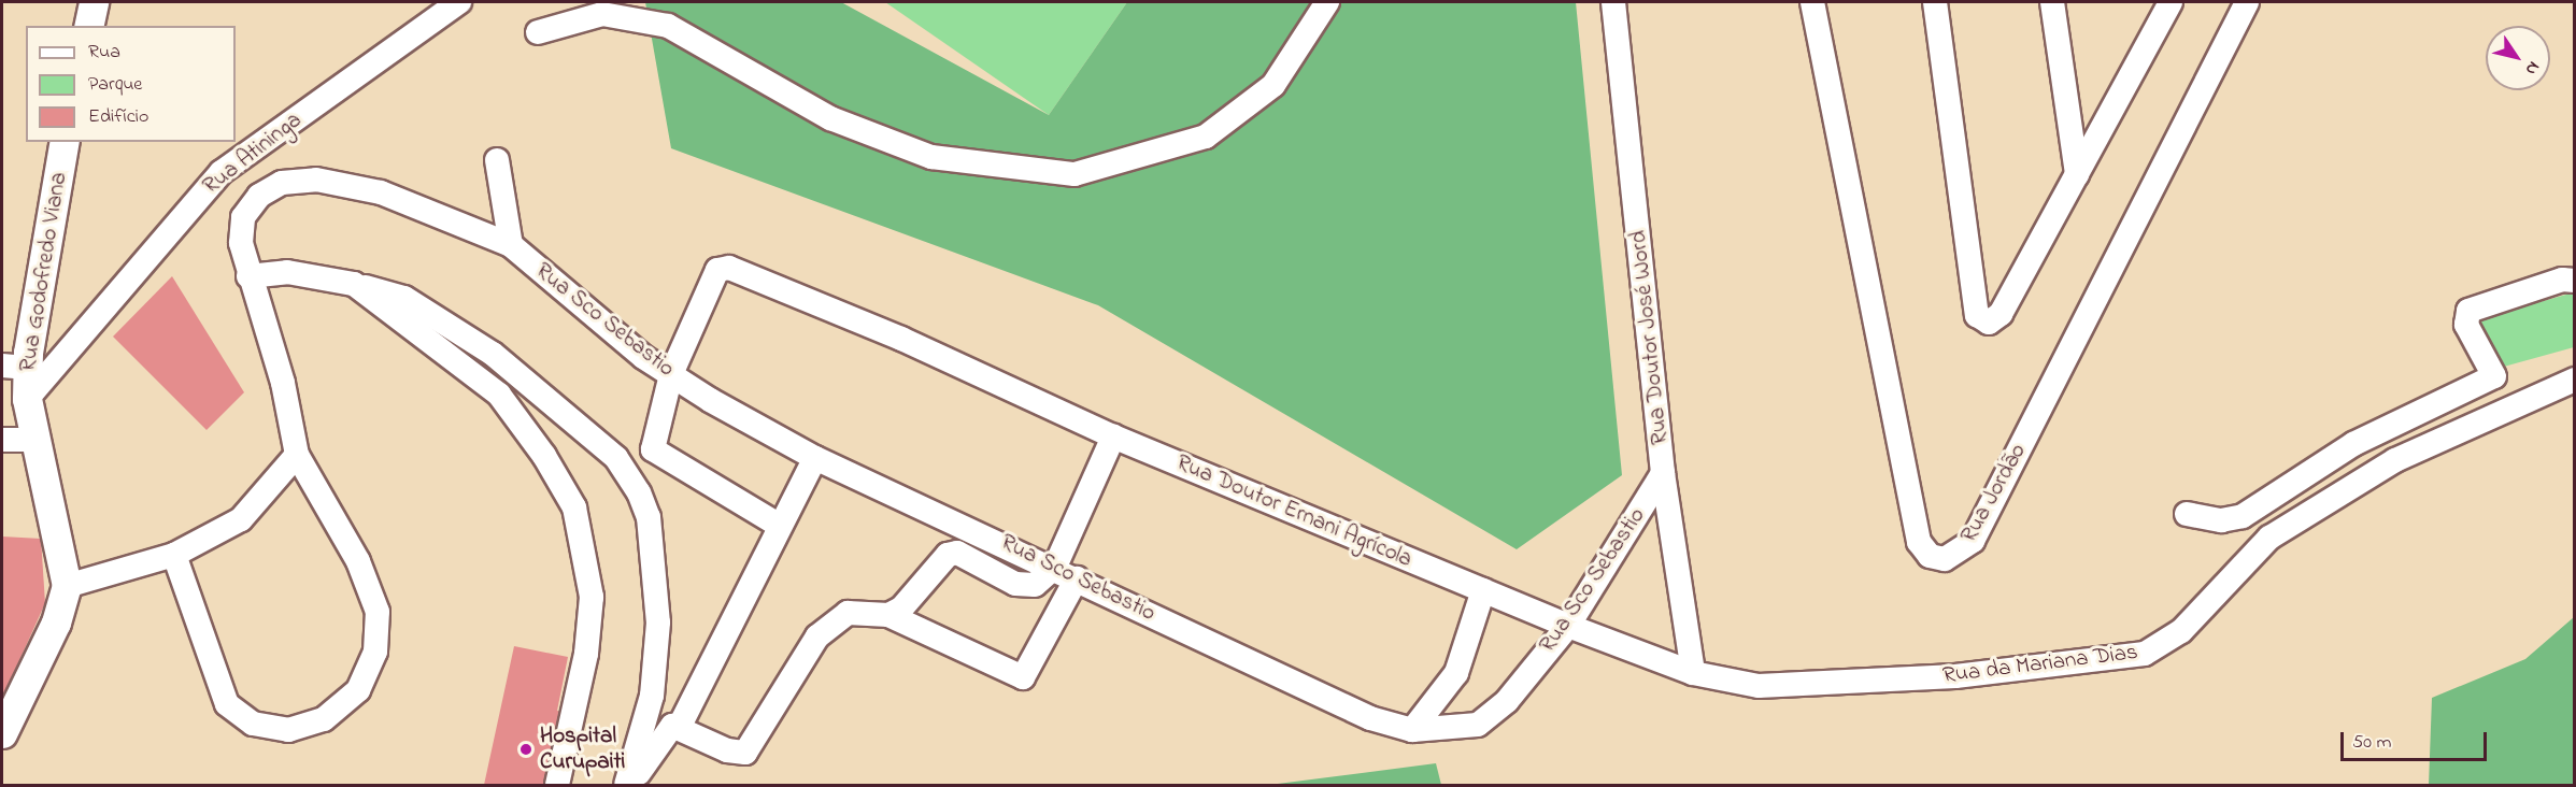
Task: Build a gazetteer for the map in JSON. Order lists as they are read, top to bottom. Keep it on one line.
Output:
{"streets":{"main road":["Rua Godofredo Viana"],"street":["Rua Atininga","Rua Sco Sebastio","Rua Doutor José Word","Rua Jordão","Rua Doutor Ernani Agrícola","Rua da Mariana Dias"]},"crossings":[["Rua Atininga","Rua Godofredo Viana"],["Rua Sco Sebastio","Rua Doutor José Word"],["Rua Sco Sebastio","Rua Doutor Ernani Agrícola"],["Rua Doutor José Word","Rua Doutor Ernani Agrícola"],["Rua Doutor José Word","Rua da Mariana Dias"],["Rua Doutor Ernani Agrícola","Rua da Mariana Dias"]],"places":["Hospital Curupaiti"],"legend":["Rua","Parque","Edifício"],"scale_bar":"50 m","north":"bottom right"}
